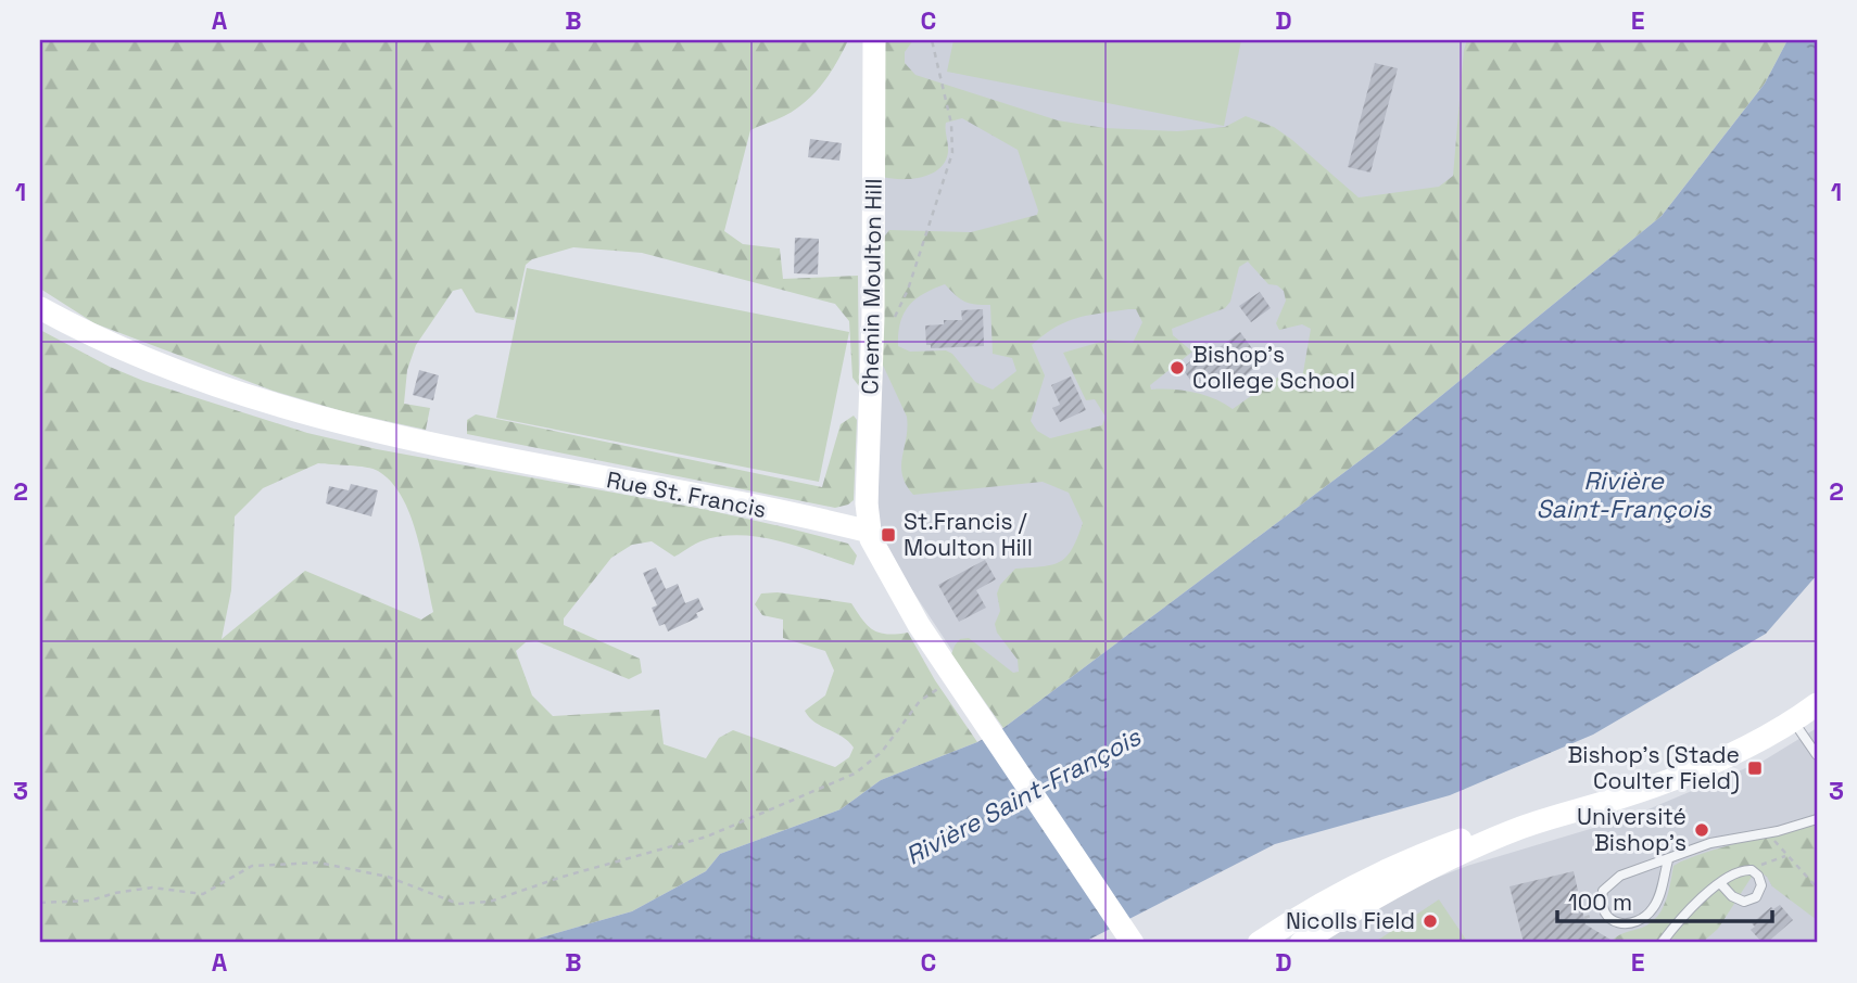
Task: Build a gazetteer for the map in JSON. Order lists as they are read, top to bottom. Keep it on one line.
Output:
{"streets":{"street":["Chemin Moulton Hill","Rue St. Francis"]},"crossings":[["Chemin Moulton Hill","Rue St. Francis"]],"water":["Rivière Saint-François"],"places":{"other":["Bishop's College School","Université Bishop's","Nicolls Field"],"transit":["St.Francis / Moulton Hill","Bishop's (Stade Coulter Field)"]},"scale_bar":"100 m","grid":{"columns":["A","B","C","D","E"],"rows":["1","2","3"]}}
